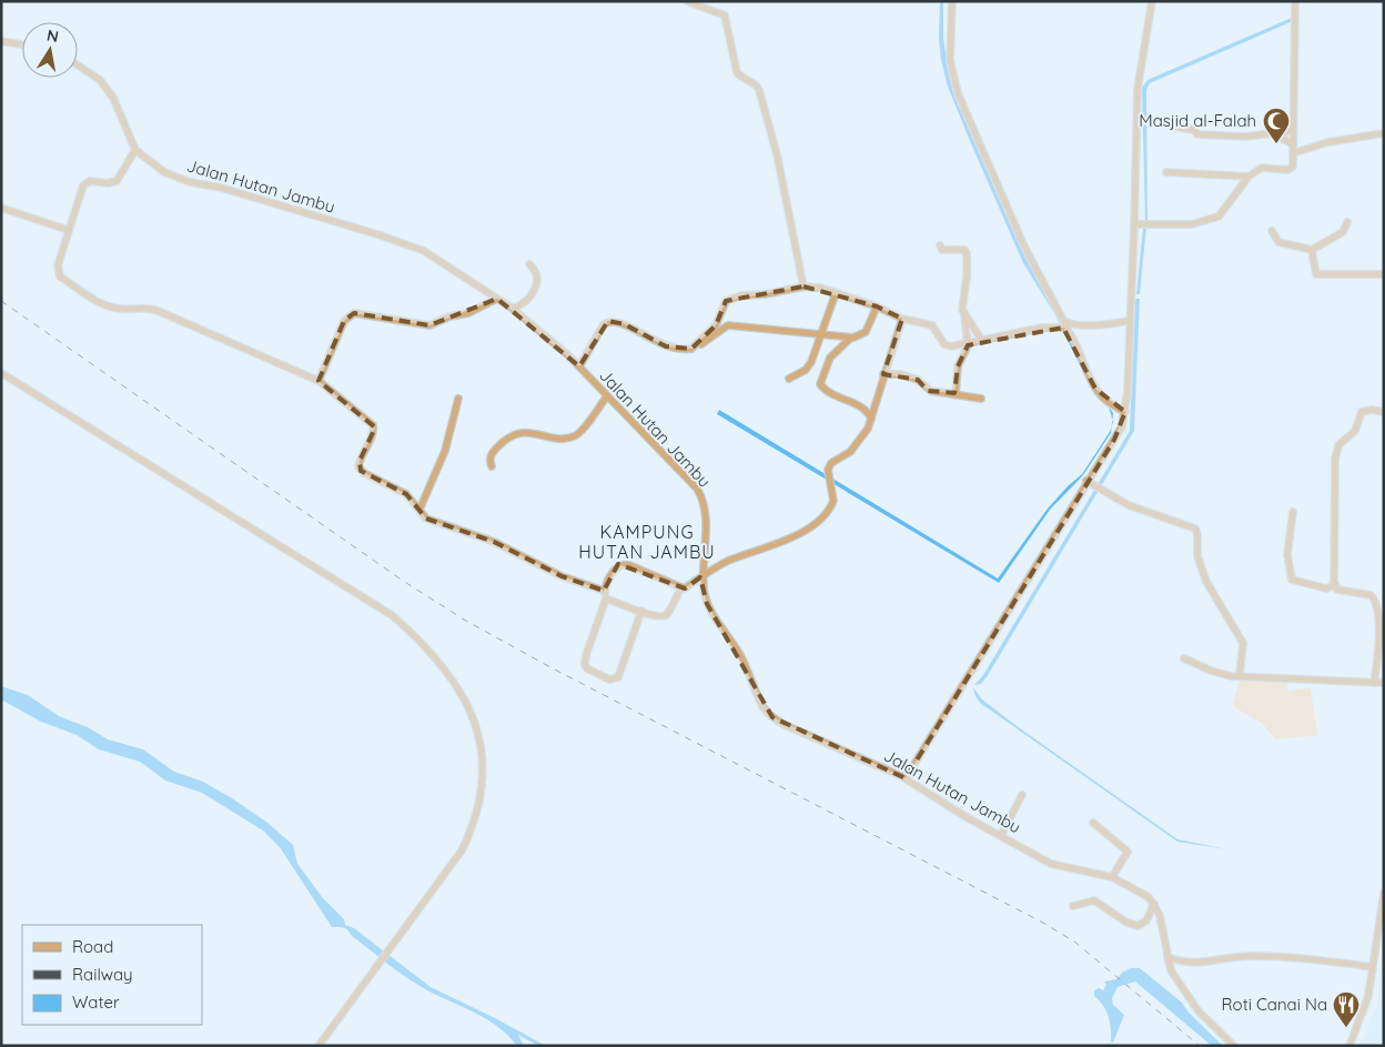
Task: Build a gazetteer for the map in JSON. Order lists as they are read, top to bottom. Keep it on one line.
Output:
{"streets":{"street":["Jalan Hutan Jambu"]},"districts":["KAMPUNG HUTAN JAMBU"],"places":{"mosque":["Masjid al-Falah"],"restaurant":["Roti Canai Na"]},"legend":["Road","Railway","Water"],"north":"top"}
